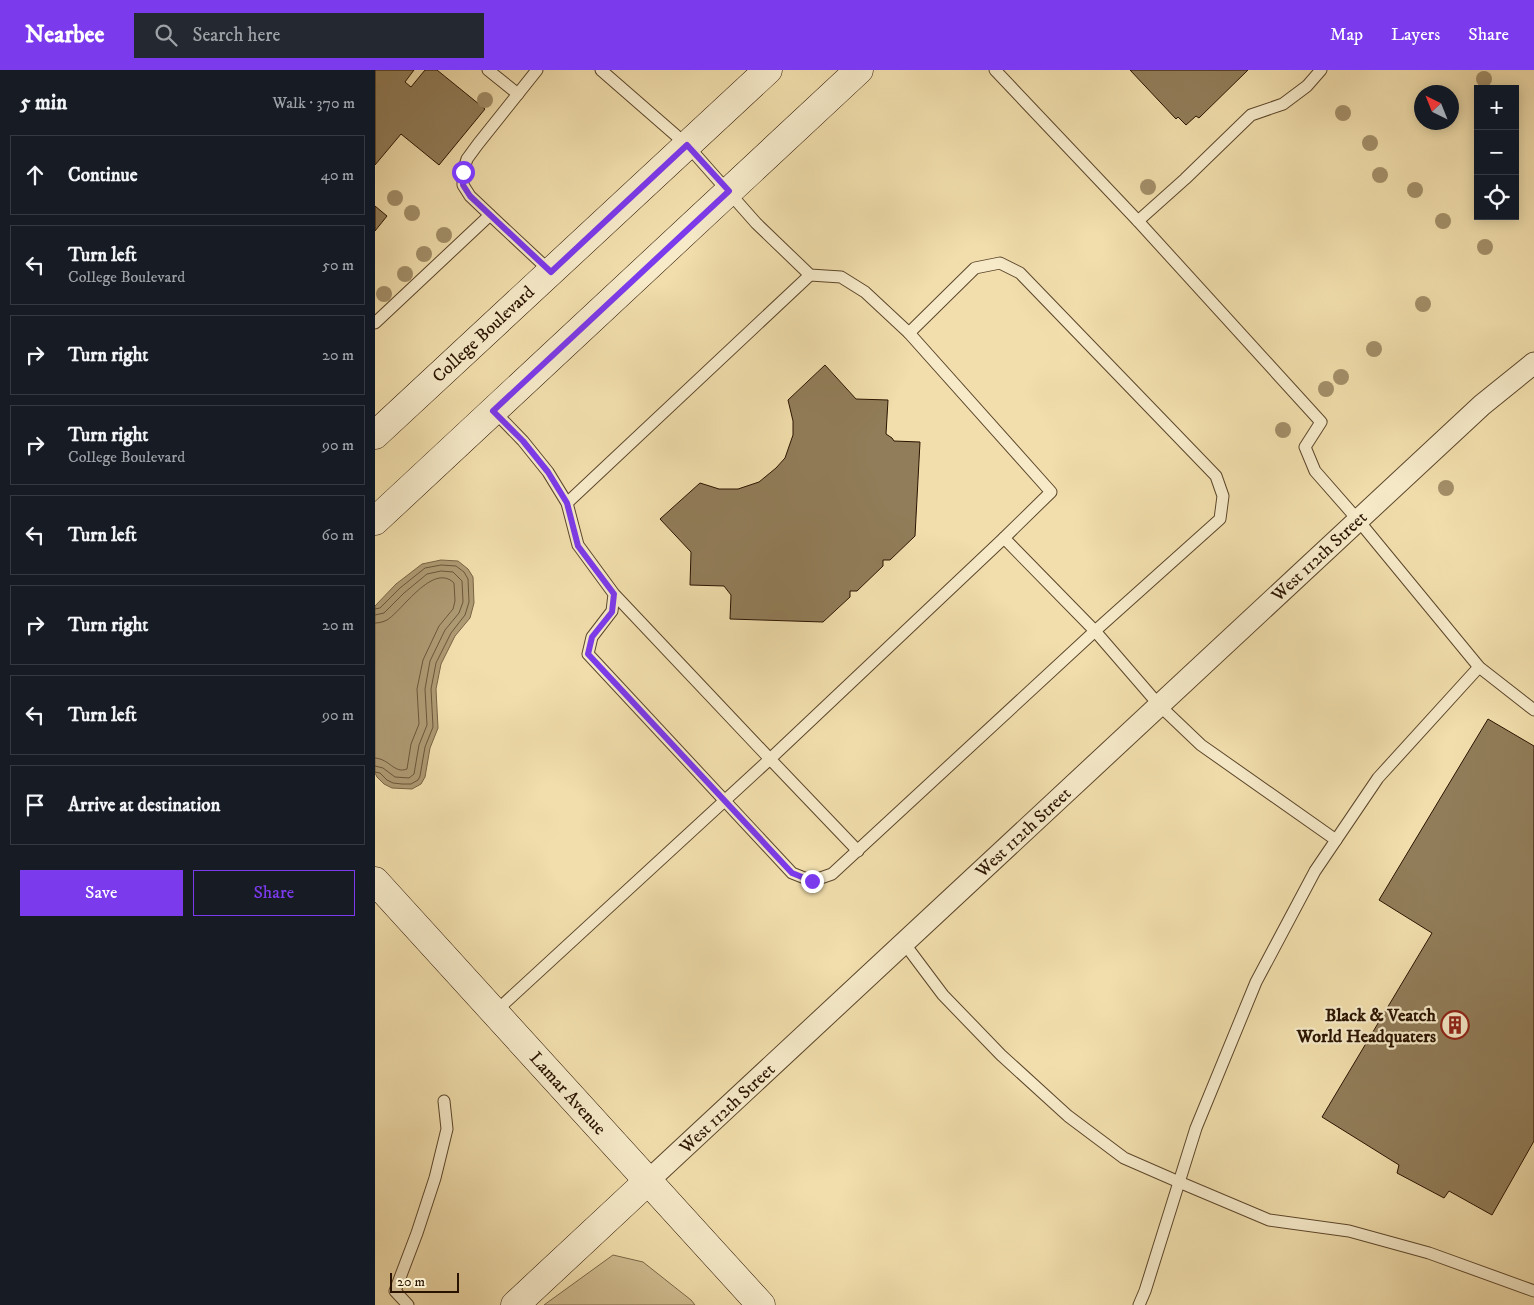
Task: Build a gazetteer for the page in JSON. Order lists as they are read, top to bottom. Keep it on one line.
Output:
{"streets":{"main road":["College Boulevard","West 112th Street","Lamar Avenue"]},"crossings":[["West 112th Street","Lamar Avenue"]],"places":{"building":["Black & Veatch World Headquaters"]},"scale_bar":"20 m","north":"top left","page":{"header":"Nearbee","search":"Search here","nav":["Map","Layers","Share"],"heading":["5 min","Walk · 370 m"],"map_buttons":["+","−"],"list":[["Continue","40 m"],["Turn left","College Boulevard","50 m"],["Turn right","20 m"],["Turn right","College Boulevard","90 m"],["Turn left","60 m"],["Turn right","20 m"],["Turn left","90 m"],"Arrive at destination"],"buttons":["Save","Share"],"scale":"20 m"}}
